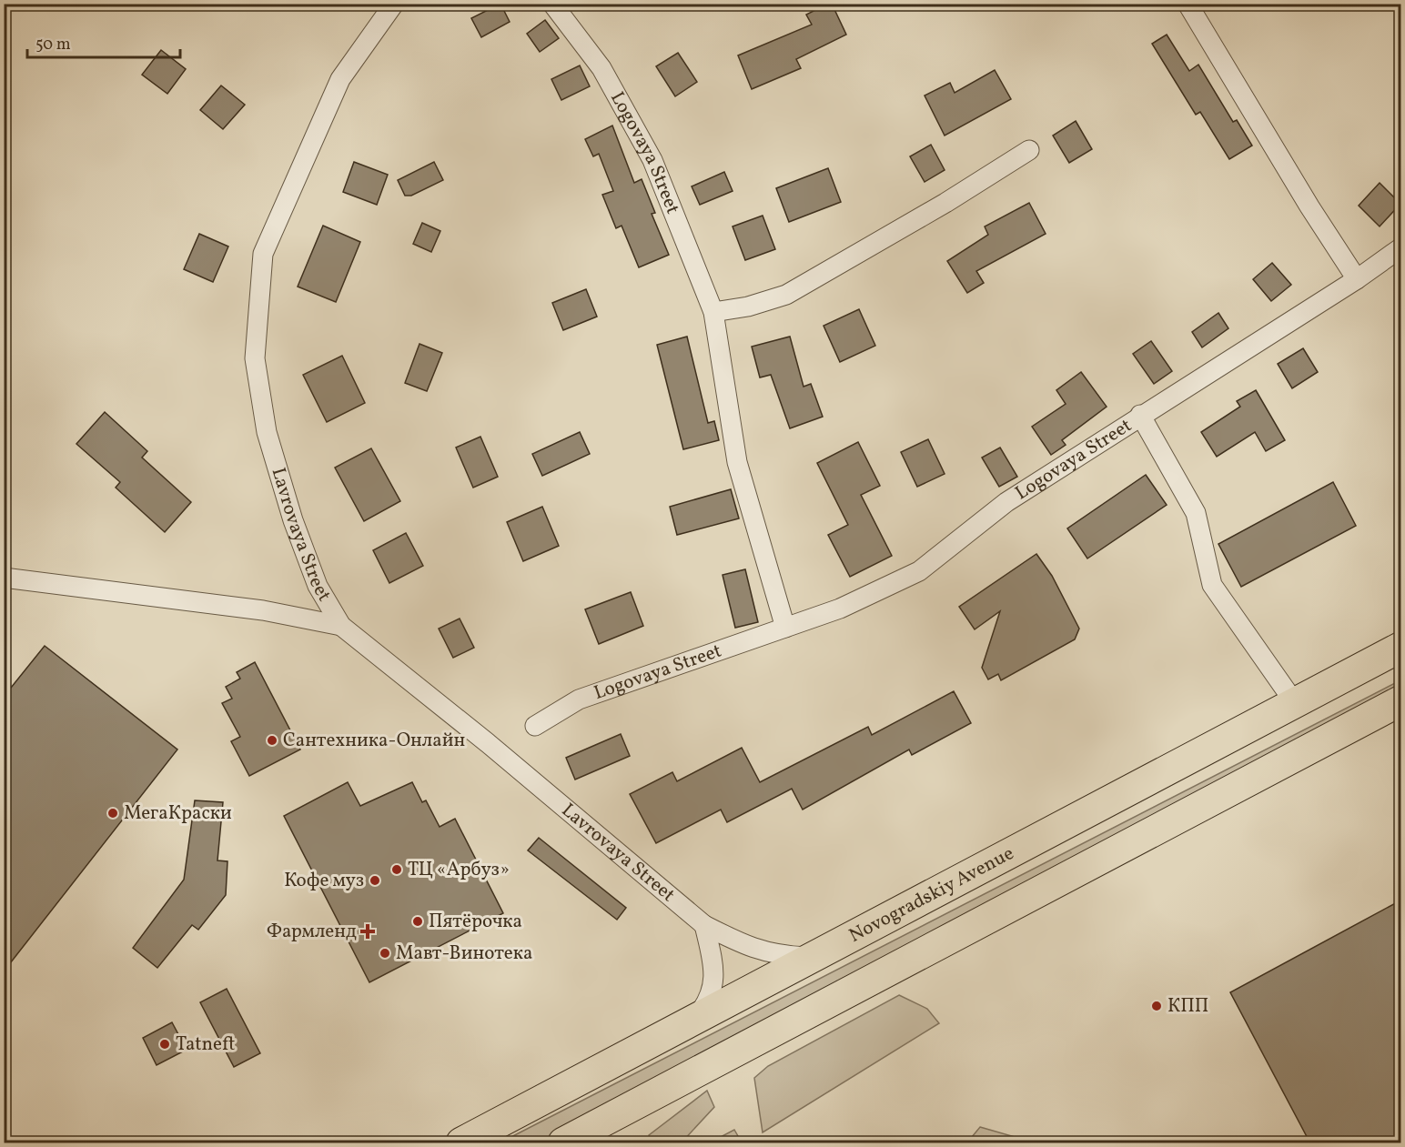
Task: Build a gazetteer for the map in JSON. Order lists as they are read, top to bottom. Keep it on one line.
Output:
{"streets":{"main road":["Novogradskiy Avenue"],"street":["Logovaya Street","Lavrovaya Street"]},"crossings":[["Lavrovaya Street","Novogradskiy Avenue"]],"places":{"other":["Сантехника-Онлайн","МегаКраски","ТЦ «Арбуз»","Кофе муз","Пятёрочка","Мавт-Винотека","КПП","Tatneft"],"health":["Фармленд"]},"scale_bar":"50 m"}
